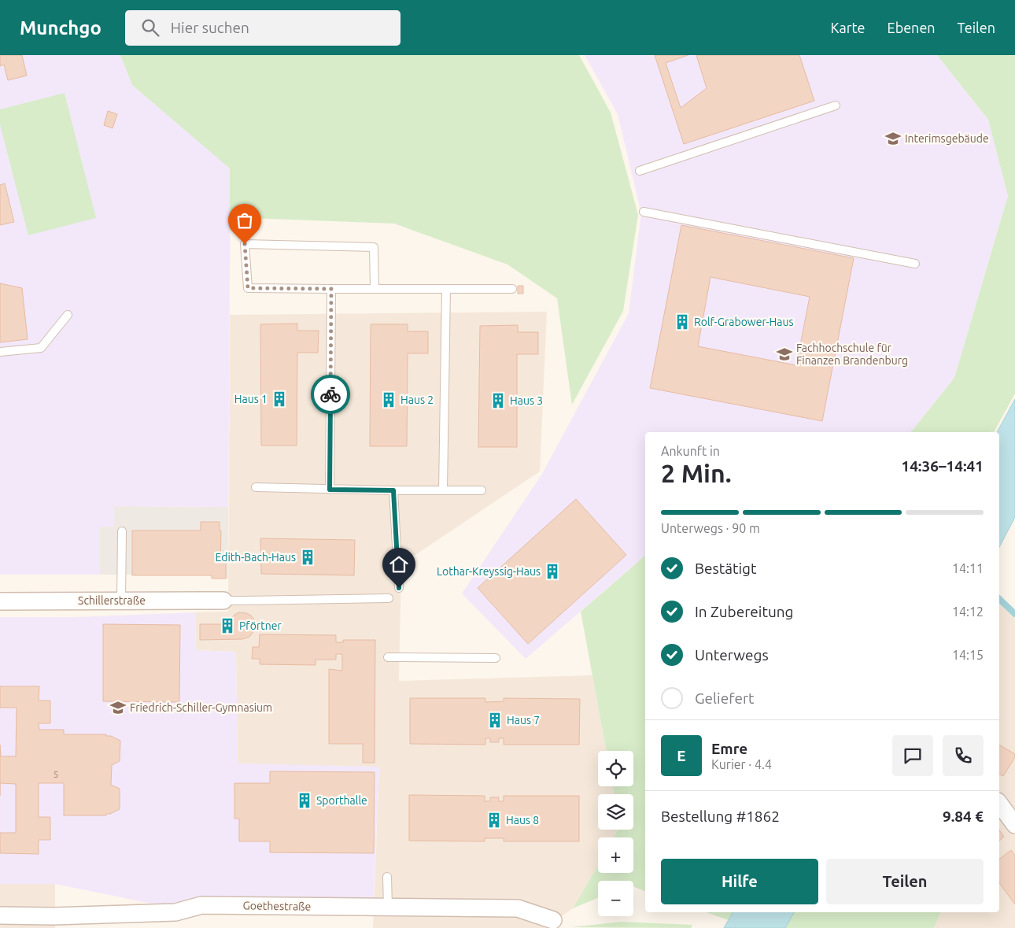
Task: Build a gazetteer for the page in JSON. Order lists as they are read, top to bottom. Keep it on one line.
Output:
{"streets":{"street":["Schillerstraße","Goethestraße"]},"places":{"school or university":["Interimsgebäude","Fachhochschule für Finanzen Brandenburg","Friedrich-Schiller-Gymnasium"],"building":["Rolf-Grabower-Haus","Haus 1","Haus 2","Haus 3","Edith-Bach-Haus","Lothar-Kreyssig-Haus","Pförtner","Haus 7","Sporthalle","Haus 8"]},"house_numbers":["5"],"page":{"header":"Munchgo","search":"Hier suchen","nav":["Karte","Ebenen","Teilen"],"heading":["2 Min.","Ankunft in","14:36–14:41"],"panel":["Emre","Kurier · 4.4","Bestellung #1862","9.84 €"],"bar":"Unterwegs · 90 m","list":[["Bestätigt","14:11"],["In Zubereitung","14:12"],["Unterwegs","14:15"],"Geliefert"],"round":"E","map_buttons":["+","−"],"buttons":["Hilfe","Teilen"]}}
